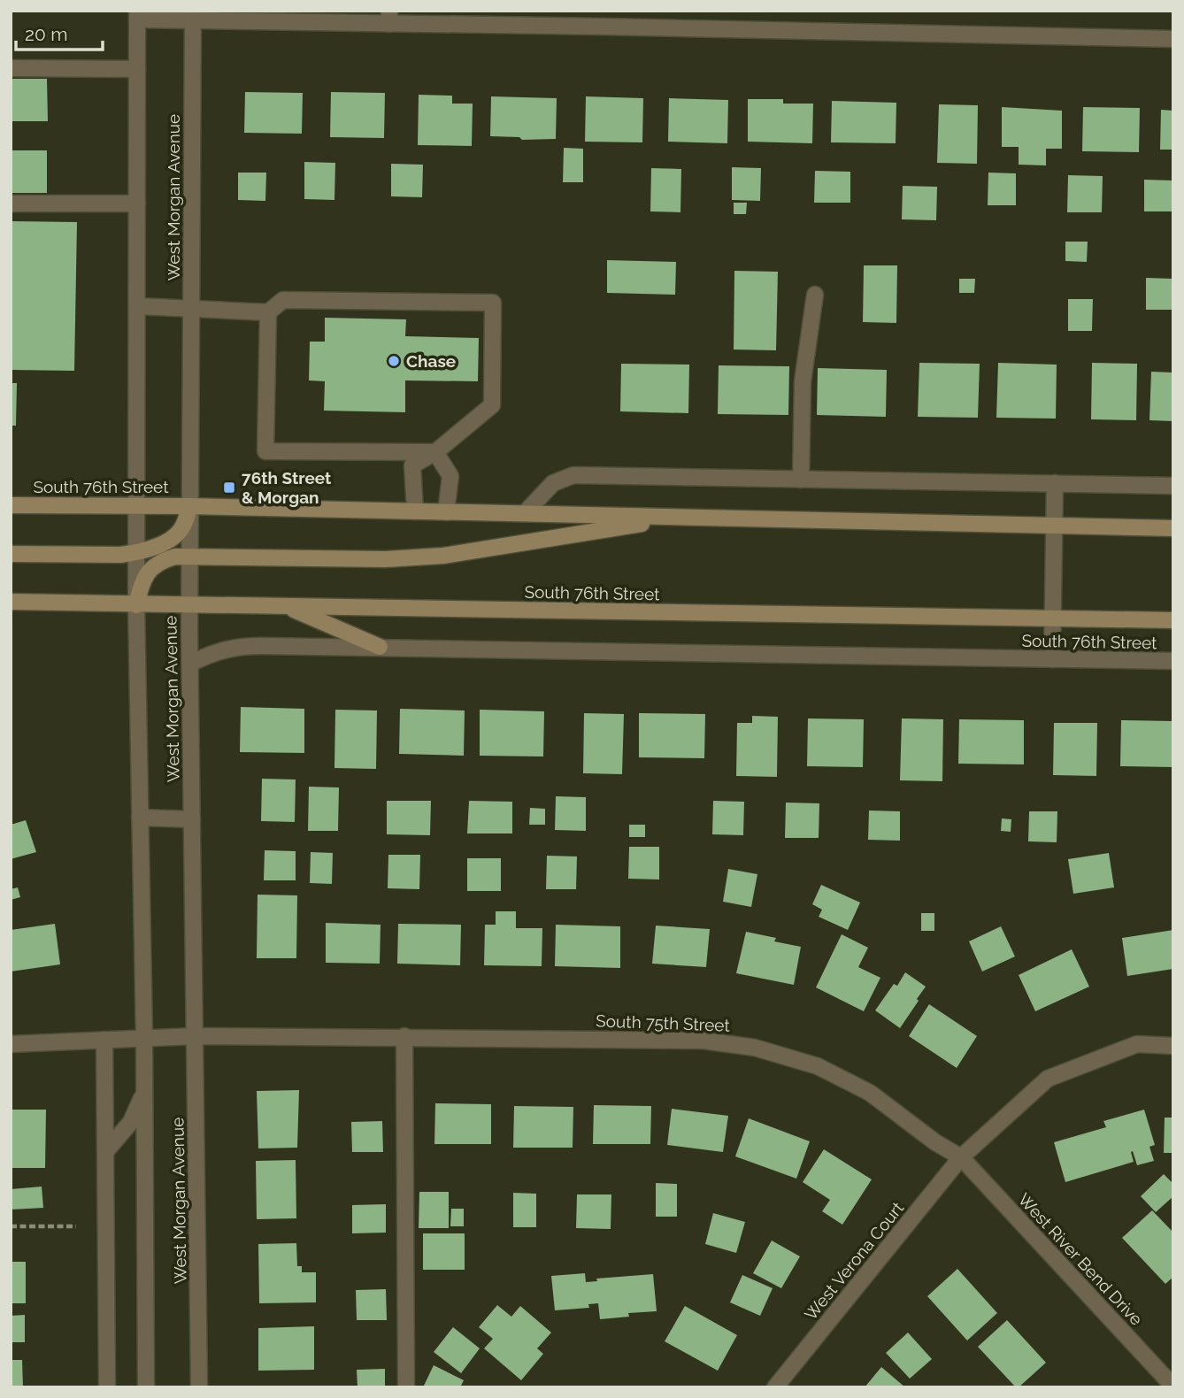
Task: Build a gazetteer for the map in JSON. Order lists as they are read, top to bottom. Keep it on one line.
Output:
{"streets":{"main road":["South 76th Street"],"street":["West Morgan Avenue","South 75th Street","West River Bend Drive","West Verona Court"]},"crossings":[["West Morgan Avenue","South 76th Street"],["West Morgan Avenue","South 75th Street"],["South 75th Street","West River Bend Drive"],["South 75th Street","West Verona Court"],["West River Bend Drive","West Verona Court"]],"places":{"other":["Chase"],"transit":["76th Street & Morgan"]},"scale_bar":"20 m"}
